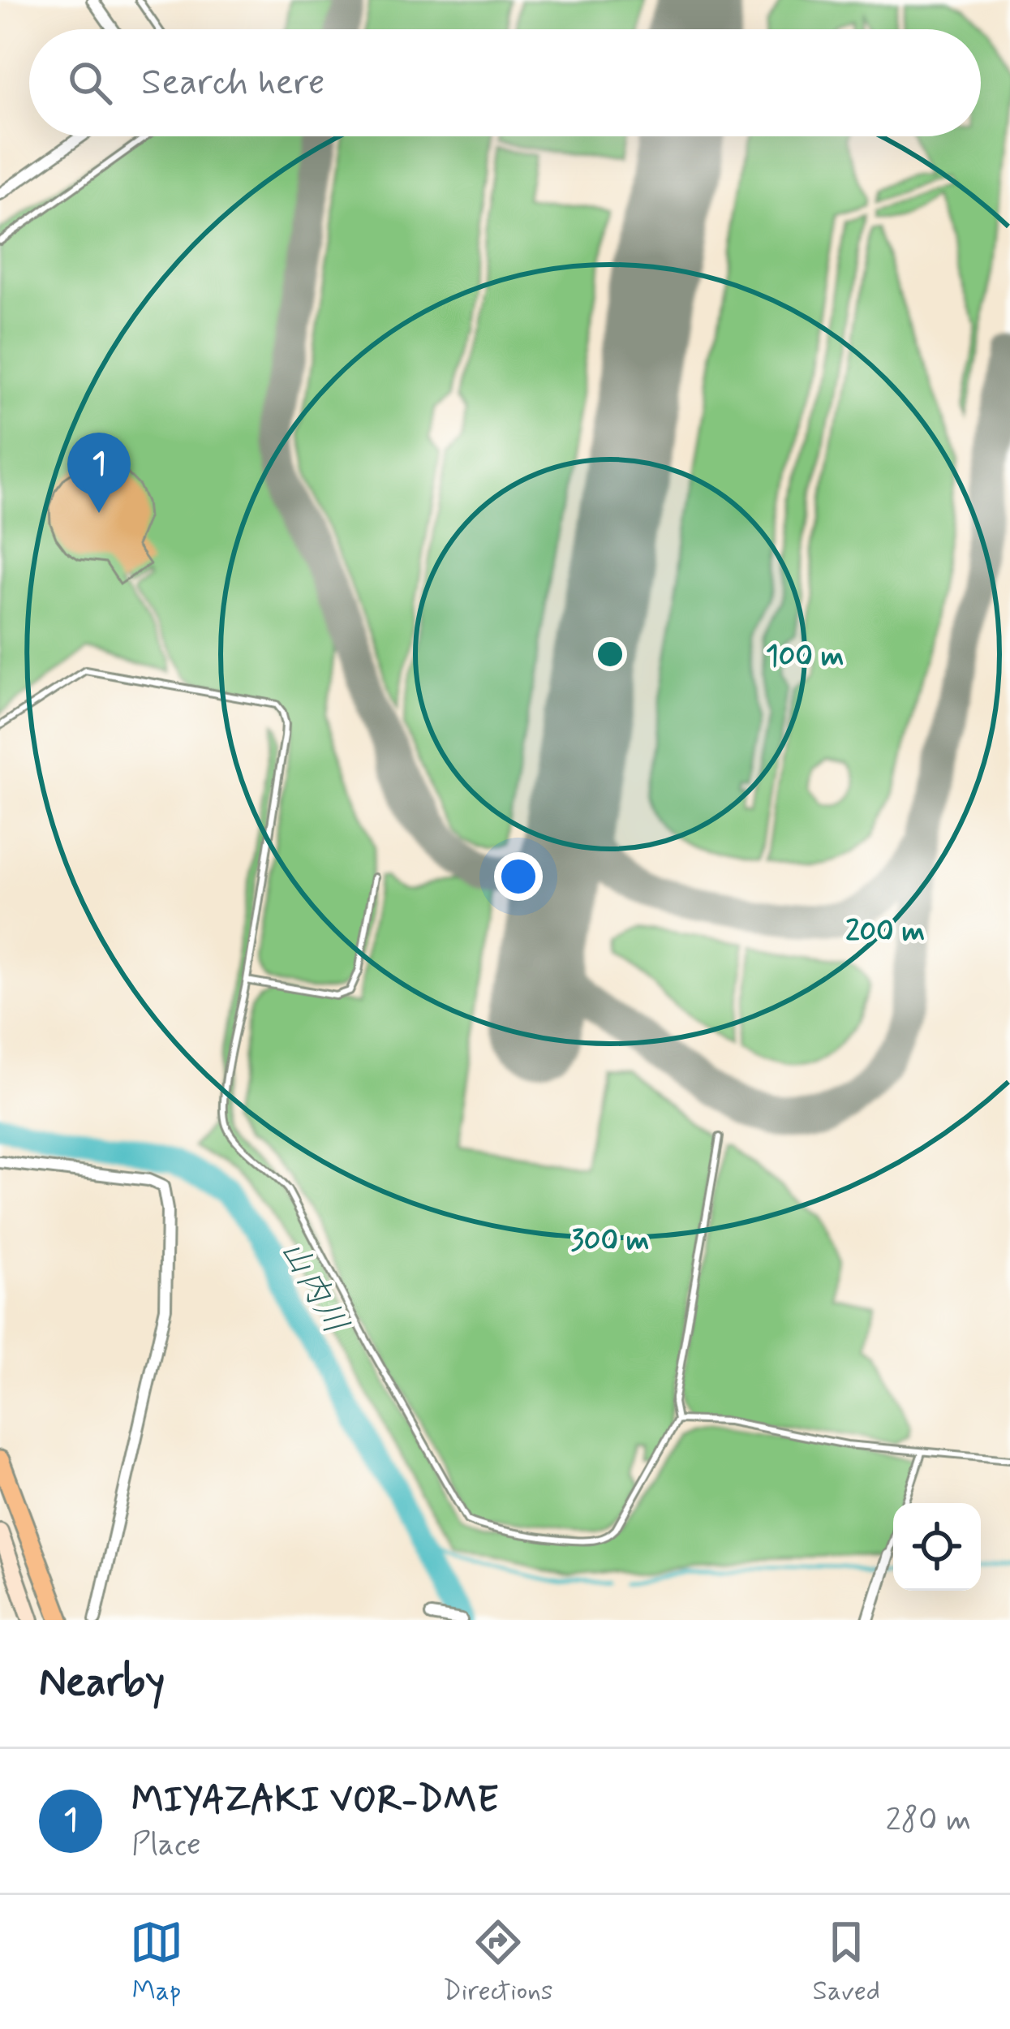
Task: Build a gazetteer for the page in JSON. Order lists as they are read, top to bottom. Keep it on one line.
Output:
{"water":["山内川"],"page":{"search":"Search here","pins":"1","heading":"Nearby","list":[{"mark":"1","name":"MIYAZAKI VOR-DME","note":"Place","value":"280 m"}],"nav":["Map","Directions","Saved"]},"rings":["100 m","200 m","300 m"]}
